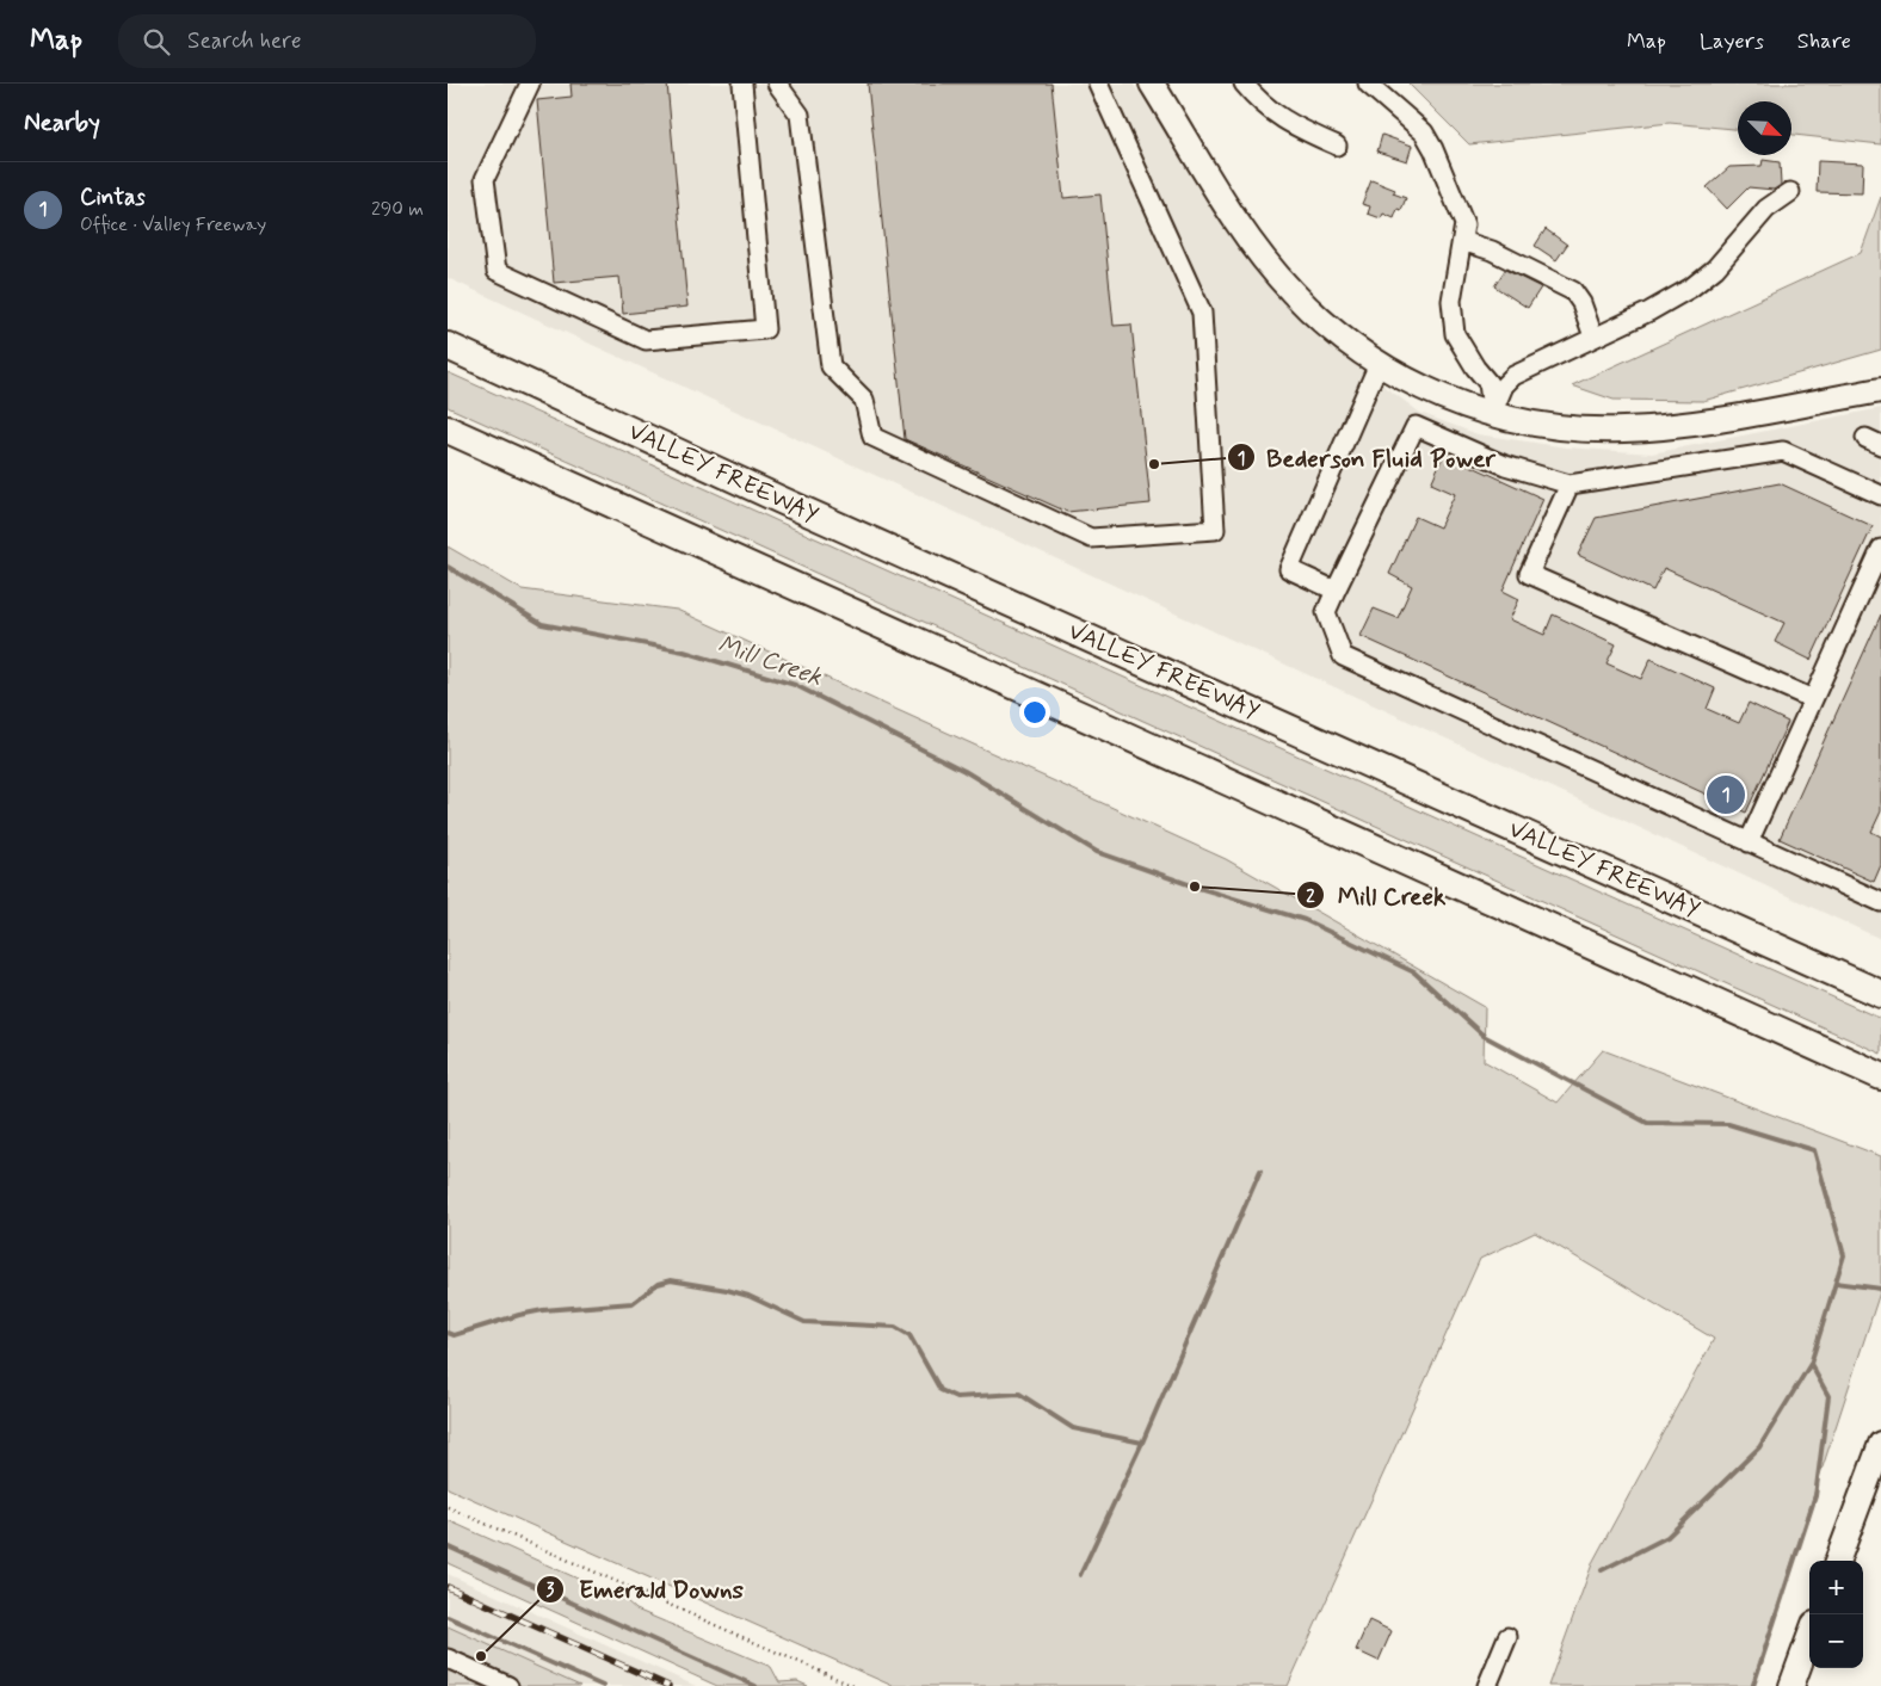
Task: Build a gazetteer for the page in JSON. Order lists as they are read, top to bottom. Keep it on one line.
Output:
{"streets":{"highway":["VALLEY FREEWAY"]},"water":["Mill Creek"],"places":["Bederson Fluid Power","Mill Creek","Emerald Downs"],"north":"bottom right","page":{"header":"Map","search":"Search here","nav":["Map","Layers","Share"],"heading":"Nearby","list":[{"mark":"1","name":"Cintas","note":"Office · Valley Freeway","value":"290 m"}],"pins":"1","map_buttons":["+","−"]}}
